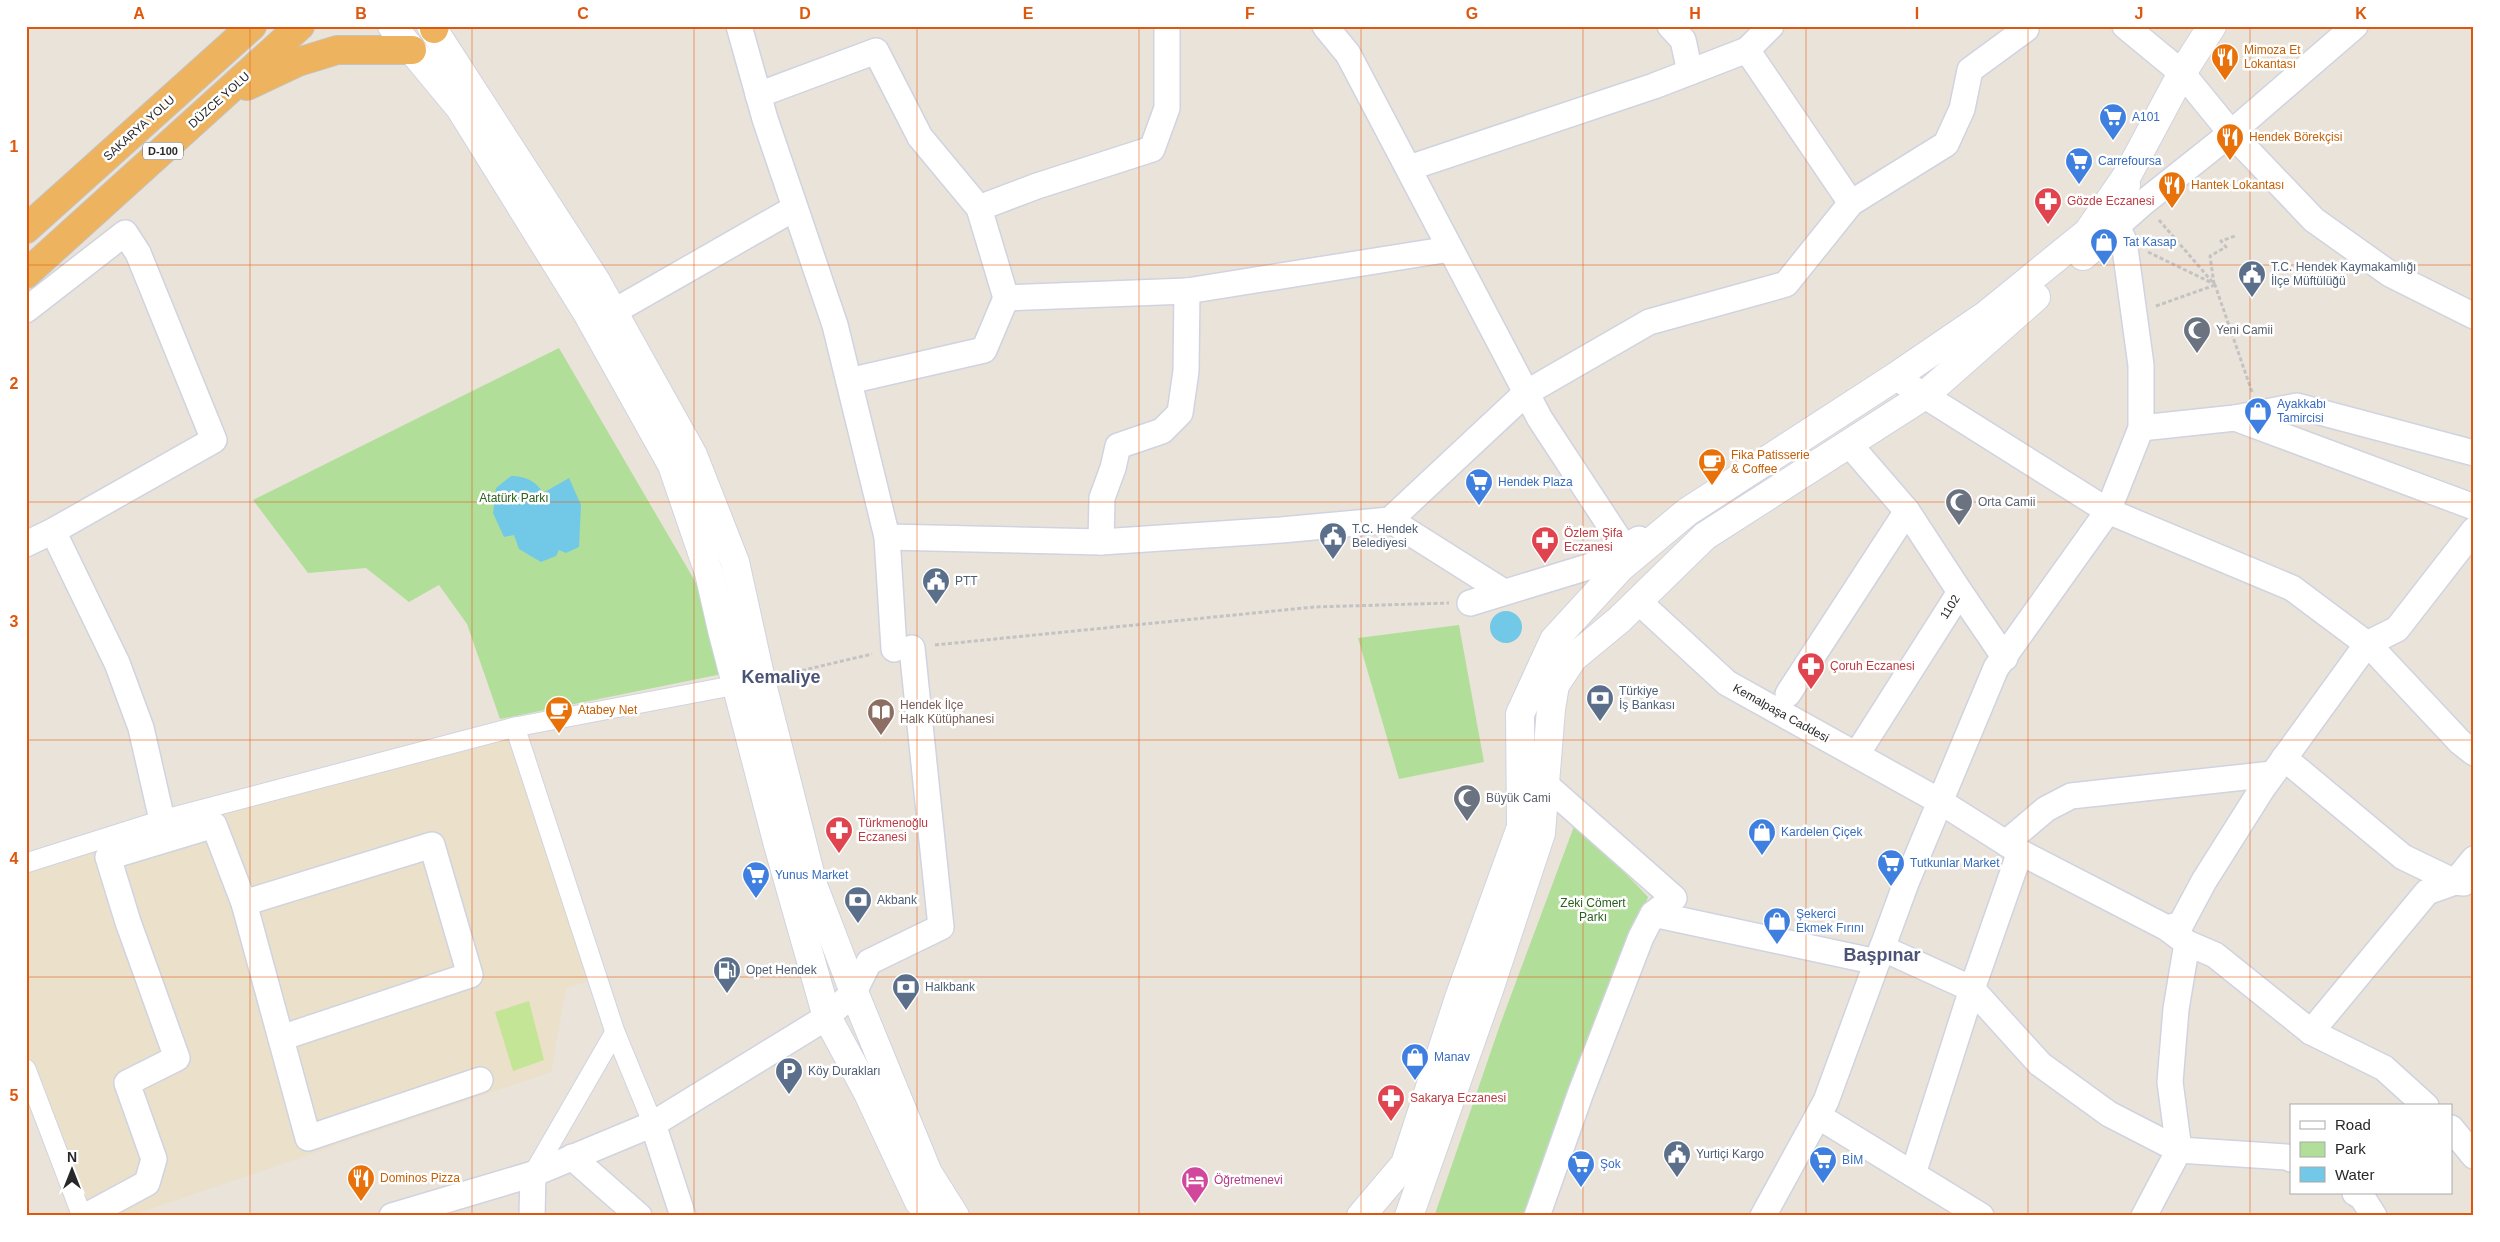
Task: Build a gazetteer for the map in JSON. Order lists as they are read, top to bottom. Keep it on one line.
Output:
{"streets":{"highway":["DÜZCE YOLU","SAKARYA YOLU","D-100"],"street":["1102","Kemalpaşa Caddesi"]},"crossings":[["1102","Kemalpaşa Caddesi"]],"districts":["Kemaliye","Başpınar"],"parks":["Atatürk Parkı","Zeki Cömert Parkı"],"places":{"restaurant":["Mimoza Et Lokantası","Hendek Börekçisi","Hantek Lokantası","Dominos Pizza"],"supermarket":["A101","Carrefoursa","Hendek Plaza","Tutkunlar Market","Yunus Market","BİM","Şok"],"pharmacy":["Gözde Eczanesi","Özlem Şifa Eczanesi","Çoruh Eczanesi","Türkmenoğlu Eczanesi","Sakarya Eczanesi"],"shop":["Tat Kasap","Ayakkabı Tamircisi","Kardelen Çiçek","Şekerci Ekmek Fırını","Manav"],"public building":["T.C. Hendek Kaymakamlığı İlçe Müftülüğü","T.C. Hendek Belediyesi","PTT","Yurtiçi Kargo"],"mosque":["Yeni Camii","Orta Camii","Büyük Cami"],"cafe":["Fika Patisserie & Coffee","Atabey Net"],"bank":["Türkiye İş Bankası","Akbank","Halkbank"],"library":["Hendek İlçe Halk Kütüphanesi"],"fuel station":["Opet Hendek"],"parking":["Köy Durakları"],"hotel":["Öğretmenevi"]},"legend":["Road","Park","Water"],"north":"top","grid":{"columns":["A","B","C","D","E","F","G","H","I","J","K"],"rows":["1","2","3","4","5"]}}
